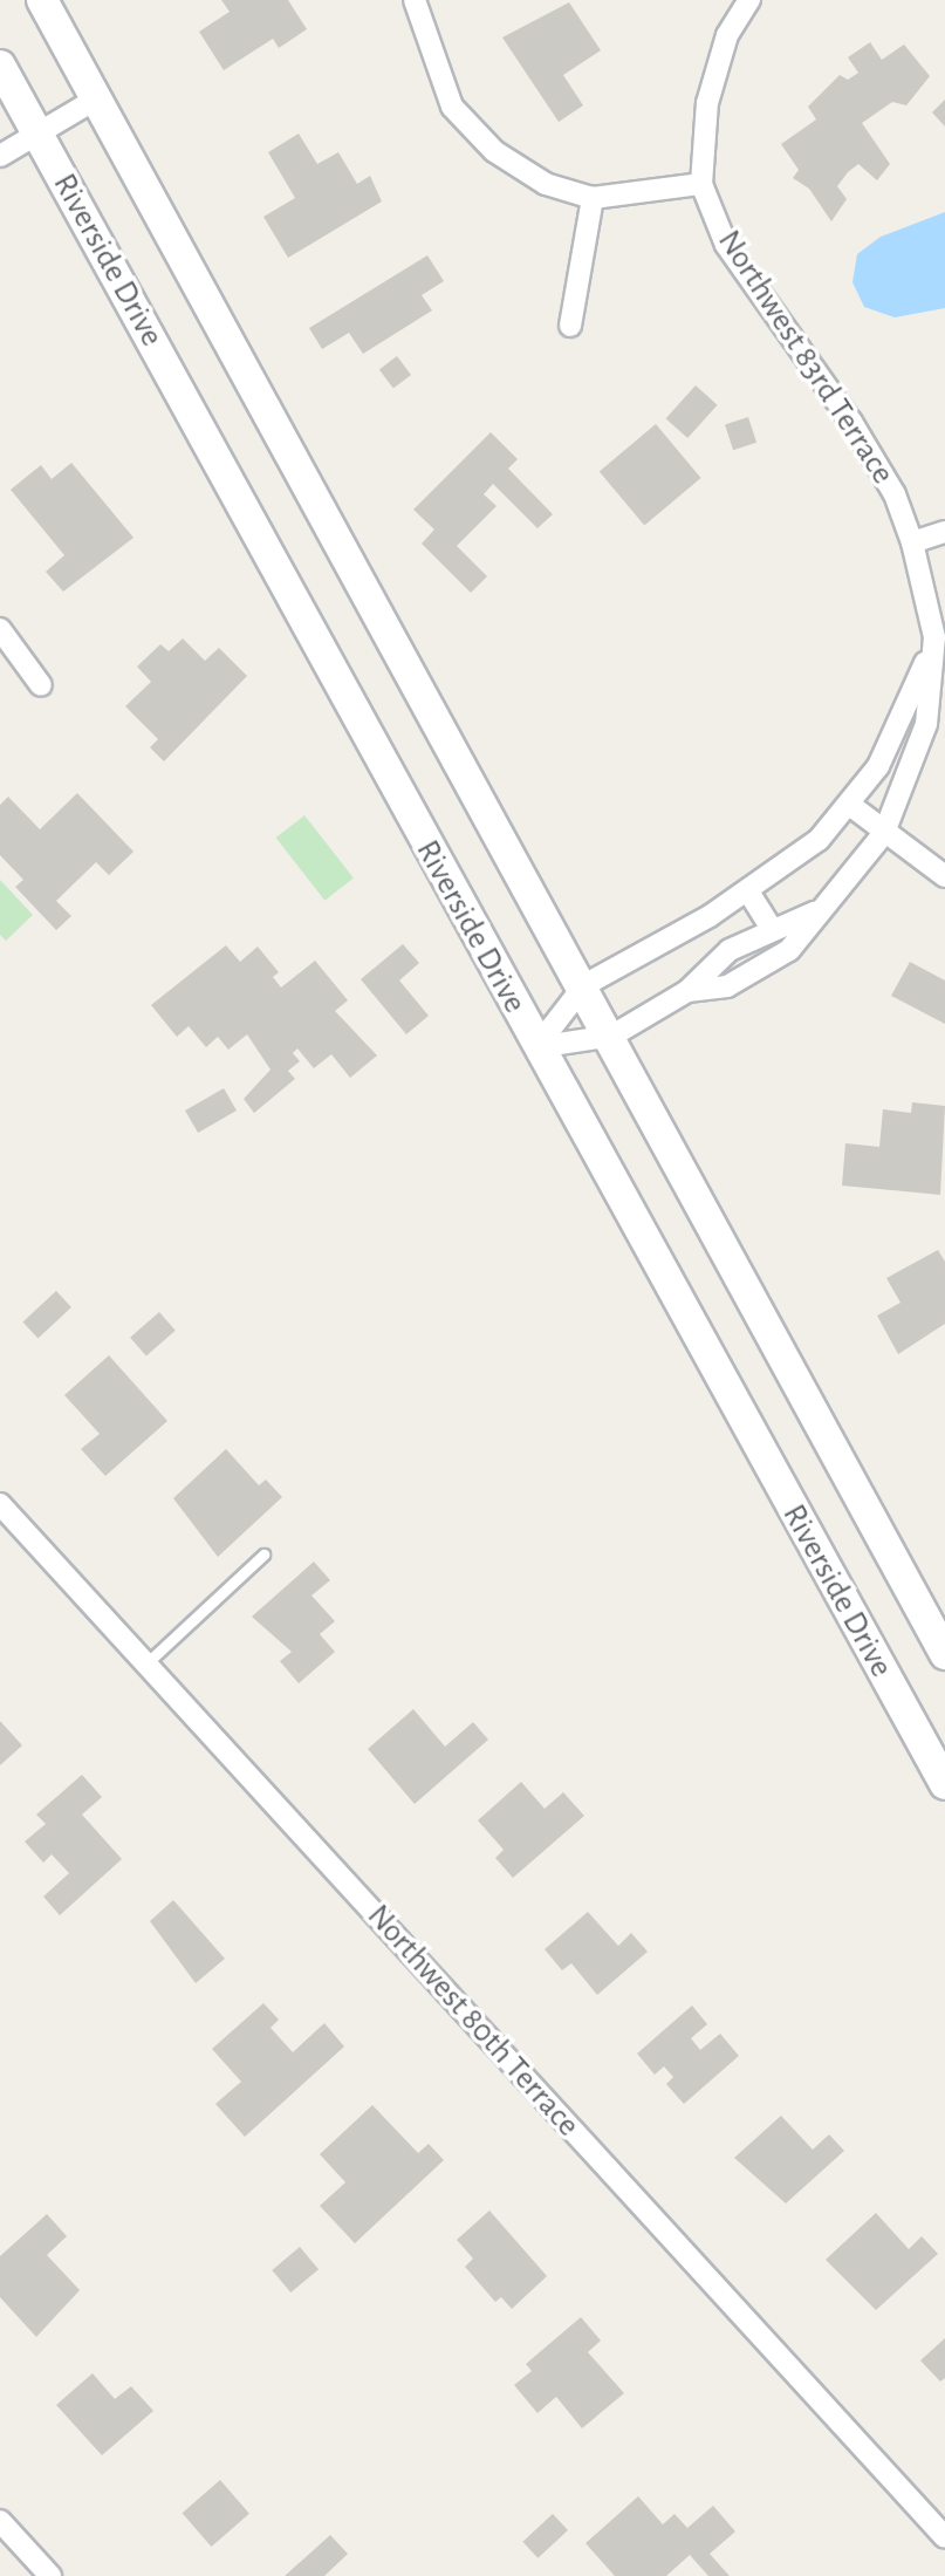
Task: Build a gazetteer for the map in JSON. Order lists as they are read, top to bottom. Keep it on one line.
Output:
{"streets":{"street":["Riverside Drive","Northwest 83rd Terrace","Northwest 80th Terrace"]}}
